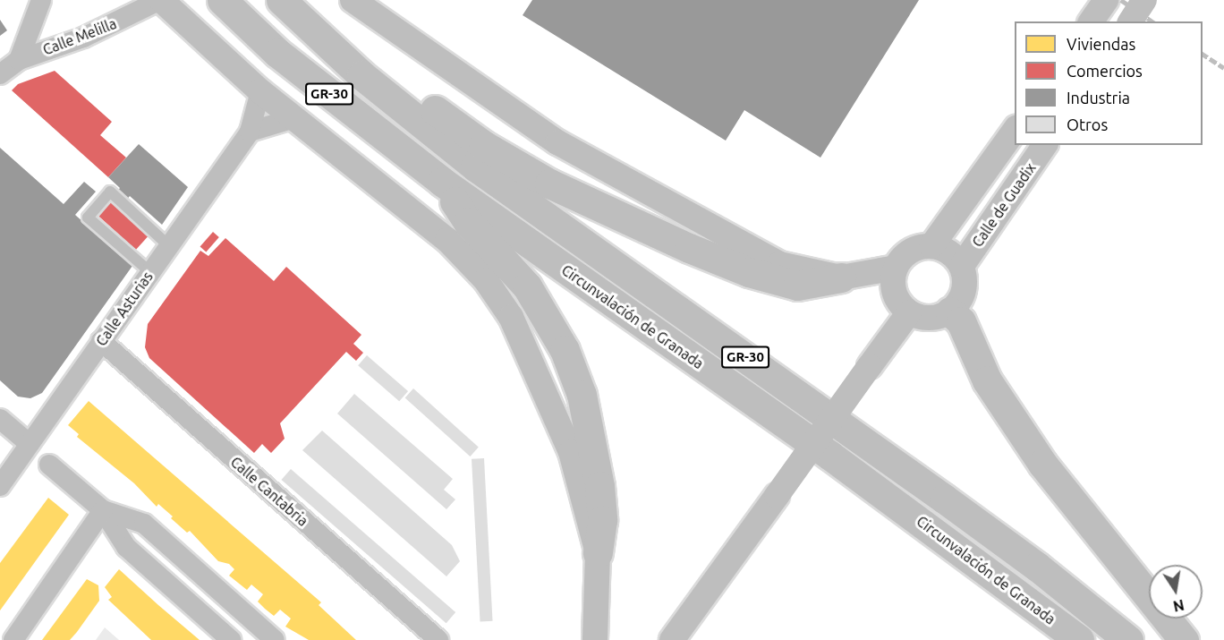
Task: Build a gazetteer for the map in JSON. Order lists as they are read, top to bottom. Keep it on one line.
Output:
{"streets":{"highway":["GR-30","Circunvalación de Granada"],"street":["Calle Melilla","Calle de Guadix","Calle Asturias","Calle Cantabria"]},"crossings":[["Calle Asturias","Calle Cantabria"]],"legend":["Viviendas","Comercios","Industria","Otros"],"north":"bottom"}
